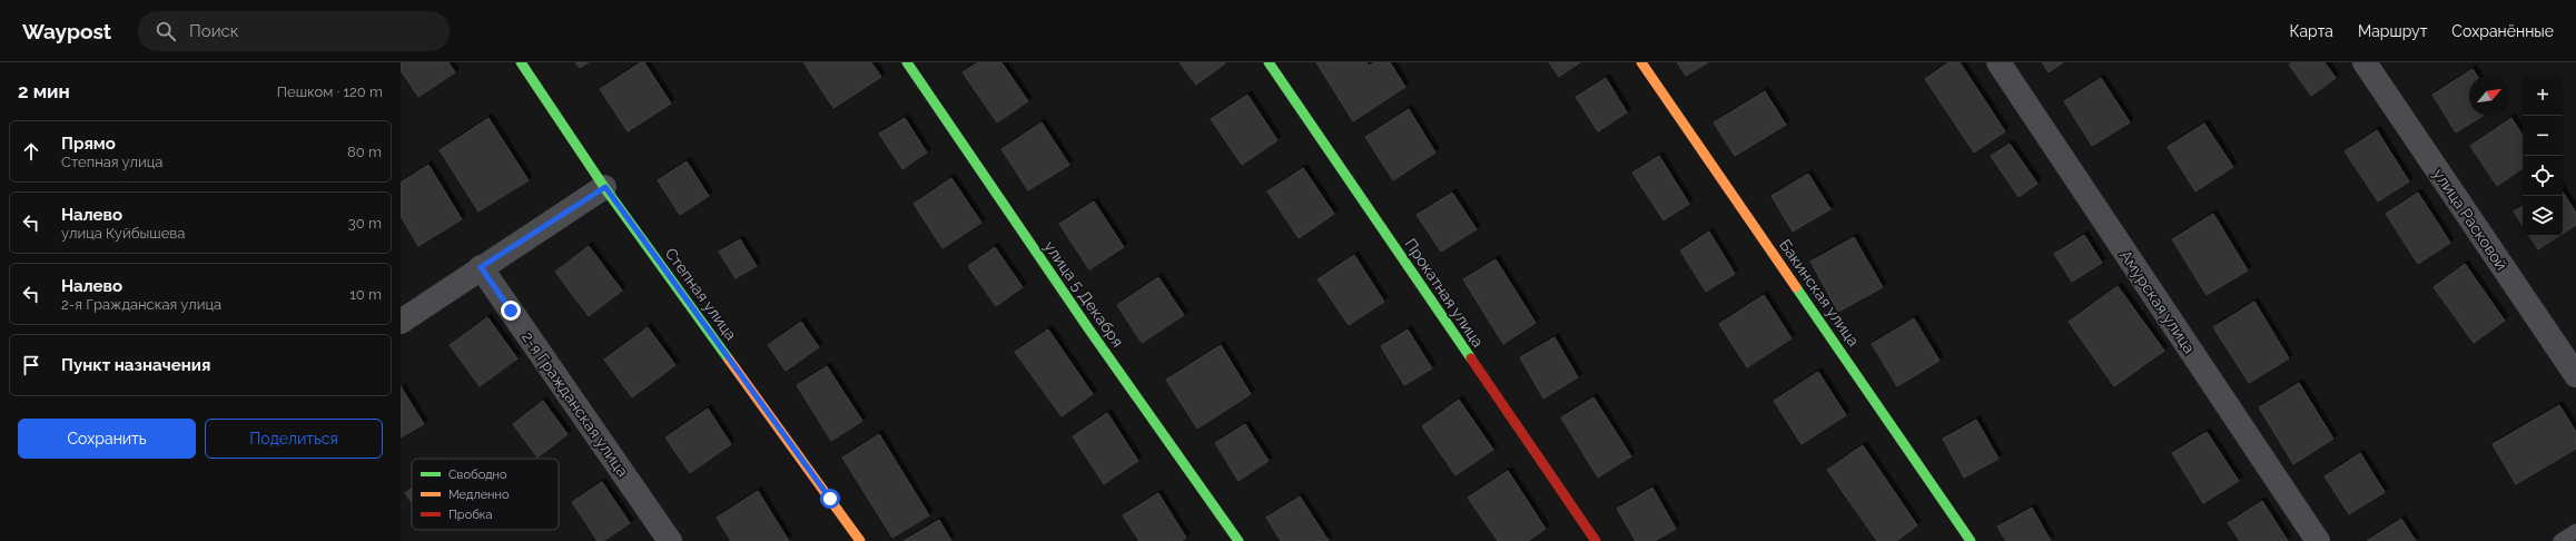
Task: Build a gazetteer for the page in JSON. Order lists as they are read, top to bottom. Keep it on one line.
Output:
{"streets":{"street":["улица Расковой","Прокатная улица","Бакинская улица","Степная улица","улица 5 Декабря","Амурская улица","2-я Гражданская улица"]},"legend":["Свободно","Медленно","Пробка"],"north":"top right","page":{"header":"Waypost","search":"Поиск","nav":["Карта","Маршрут","Сохранённые"],"heading":["2 мин","Пешком · 120 m"],"map_buttons":["+","−"],"list":[["Прямо","Степная улица","80 m"],["Налево","улица Куйбышева","30 m"],["Налево","2-я Гражданская улица","10 m"],"Пункт назначения"],"buttons":["Сохранить","Поделиться"]}}
